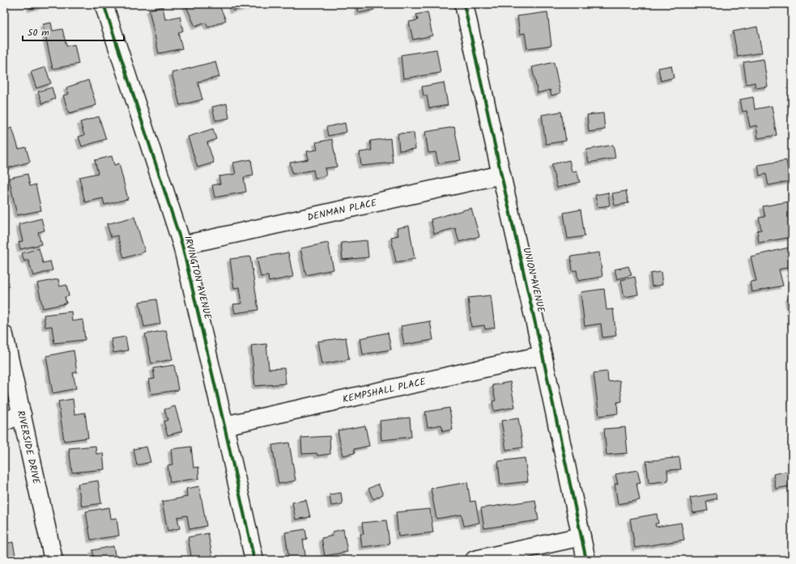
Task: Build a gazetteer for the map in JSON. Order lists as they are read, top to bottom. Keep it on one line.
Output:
{"streets":{"street":["DENMAN PLACE","IRVINGTON AVENUE","UNION AVENUE","KEMPSHALL PLACE","RIVERSIDE DRIVE"]},"crossings":[["DENMAN PLACE","IRVINGTON AVENUE"],["DENMAN PLACE","UNION AVENUE"],["IRVINGTON AVENUE","KEMPSHALL PLACE"],["UNION AVENUE","KEMPSHALL PLACE"]],"scale_bar":"50 m"}
